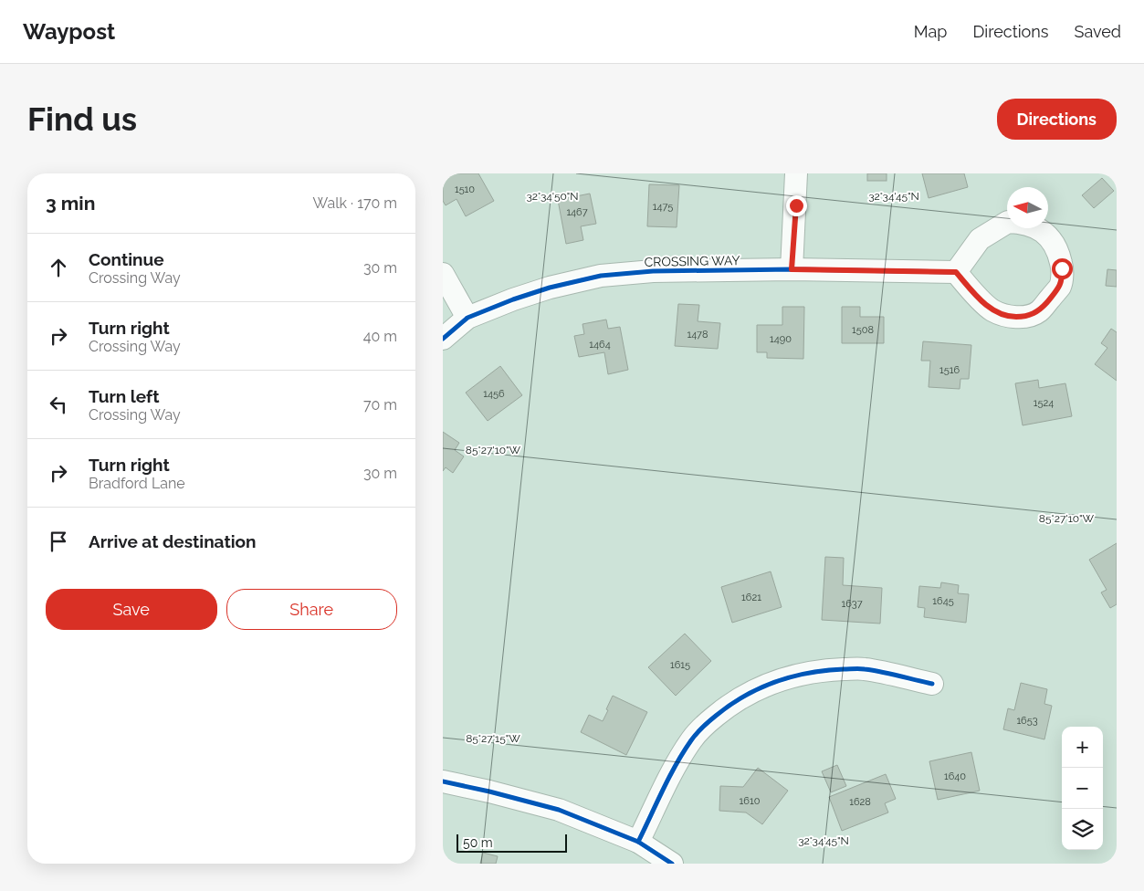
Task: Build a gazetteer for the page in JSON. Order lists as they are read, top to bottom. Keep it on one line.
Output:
{"streets":{"street":["CROSSING WAY"]},"house_numbers":["1510","1475","1467","1508","1478","1490","1464","1516","1456","1524","1621","1645","1637","1615","1653","1640","1610","1628"],"scale_bar":"50 m","north":"left","page":{"header":"Waypost","nav":["Map","Directions","Saved"],"buttons":["Directions",["Save","Share"]],"title":"Find us","heading":["3 min","Walk · 170 m"],"list":[["Continue","Crossing Way","30 m"],["Turn right","Crossing Way","40 m"],["Turn left","Crossing Way","70 m"],["Turn right","Bradford Lane","30 m"],"Arrive at destination"],"map_buttons":["+","−"],"scale":"50 m"},"coordinates":["32°34'50\"N","32°34'45\"N","85°27'10\"W","85°27'15\"W"]}
